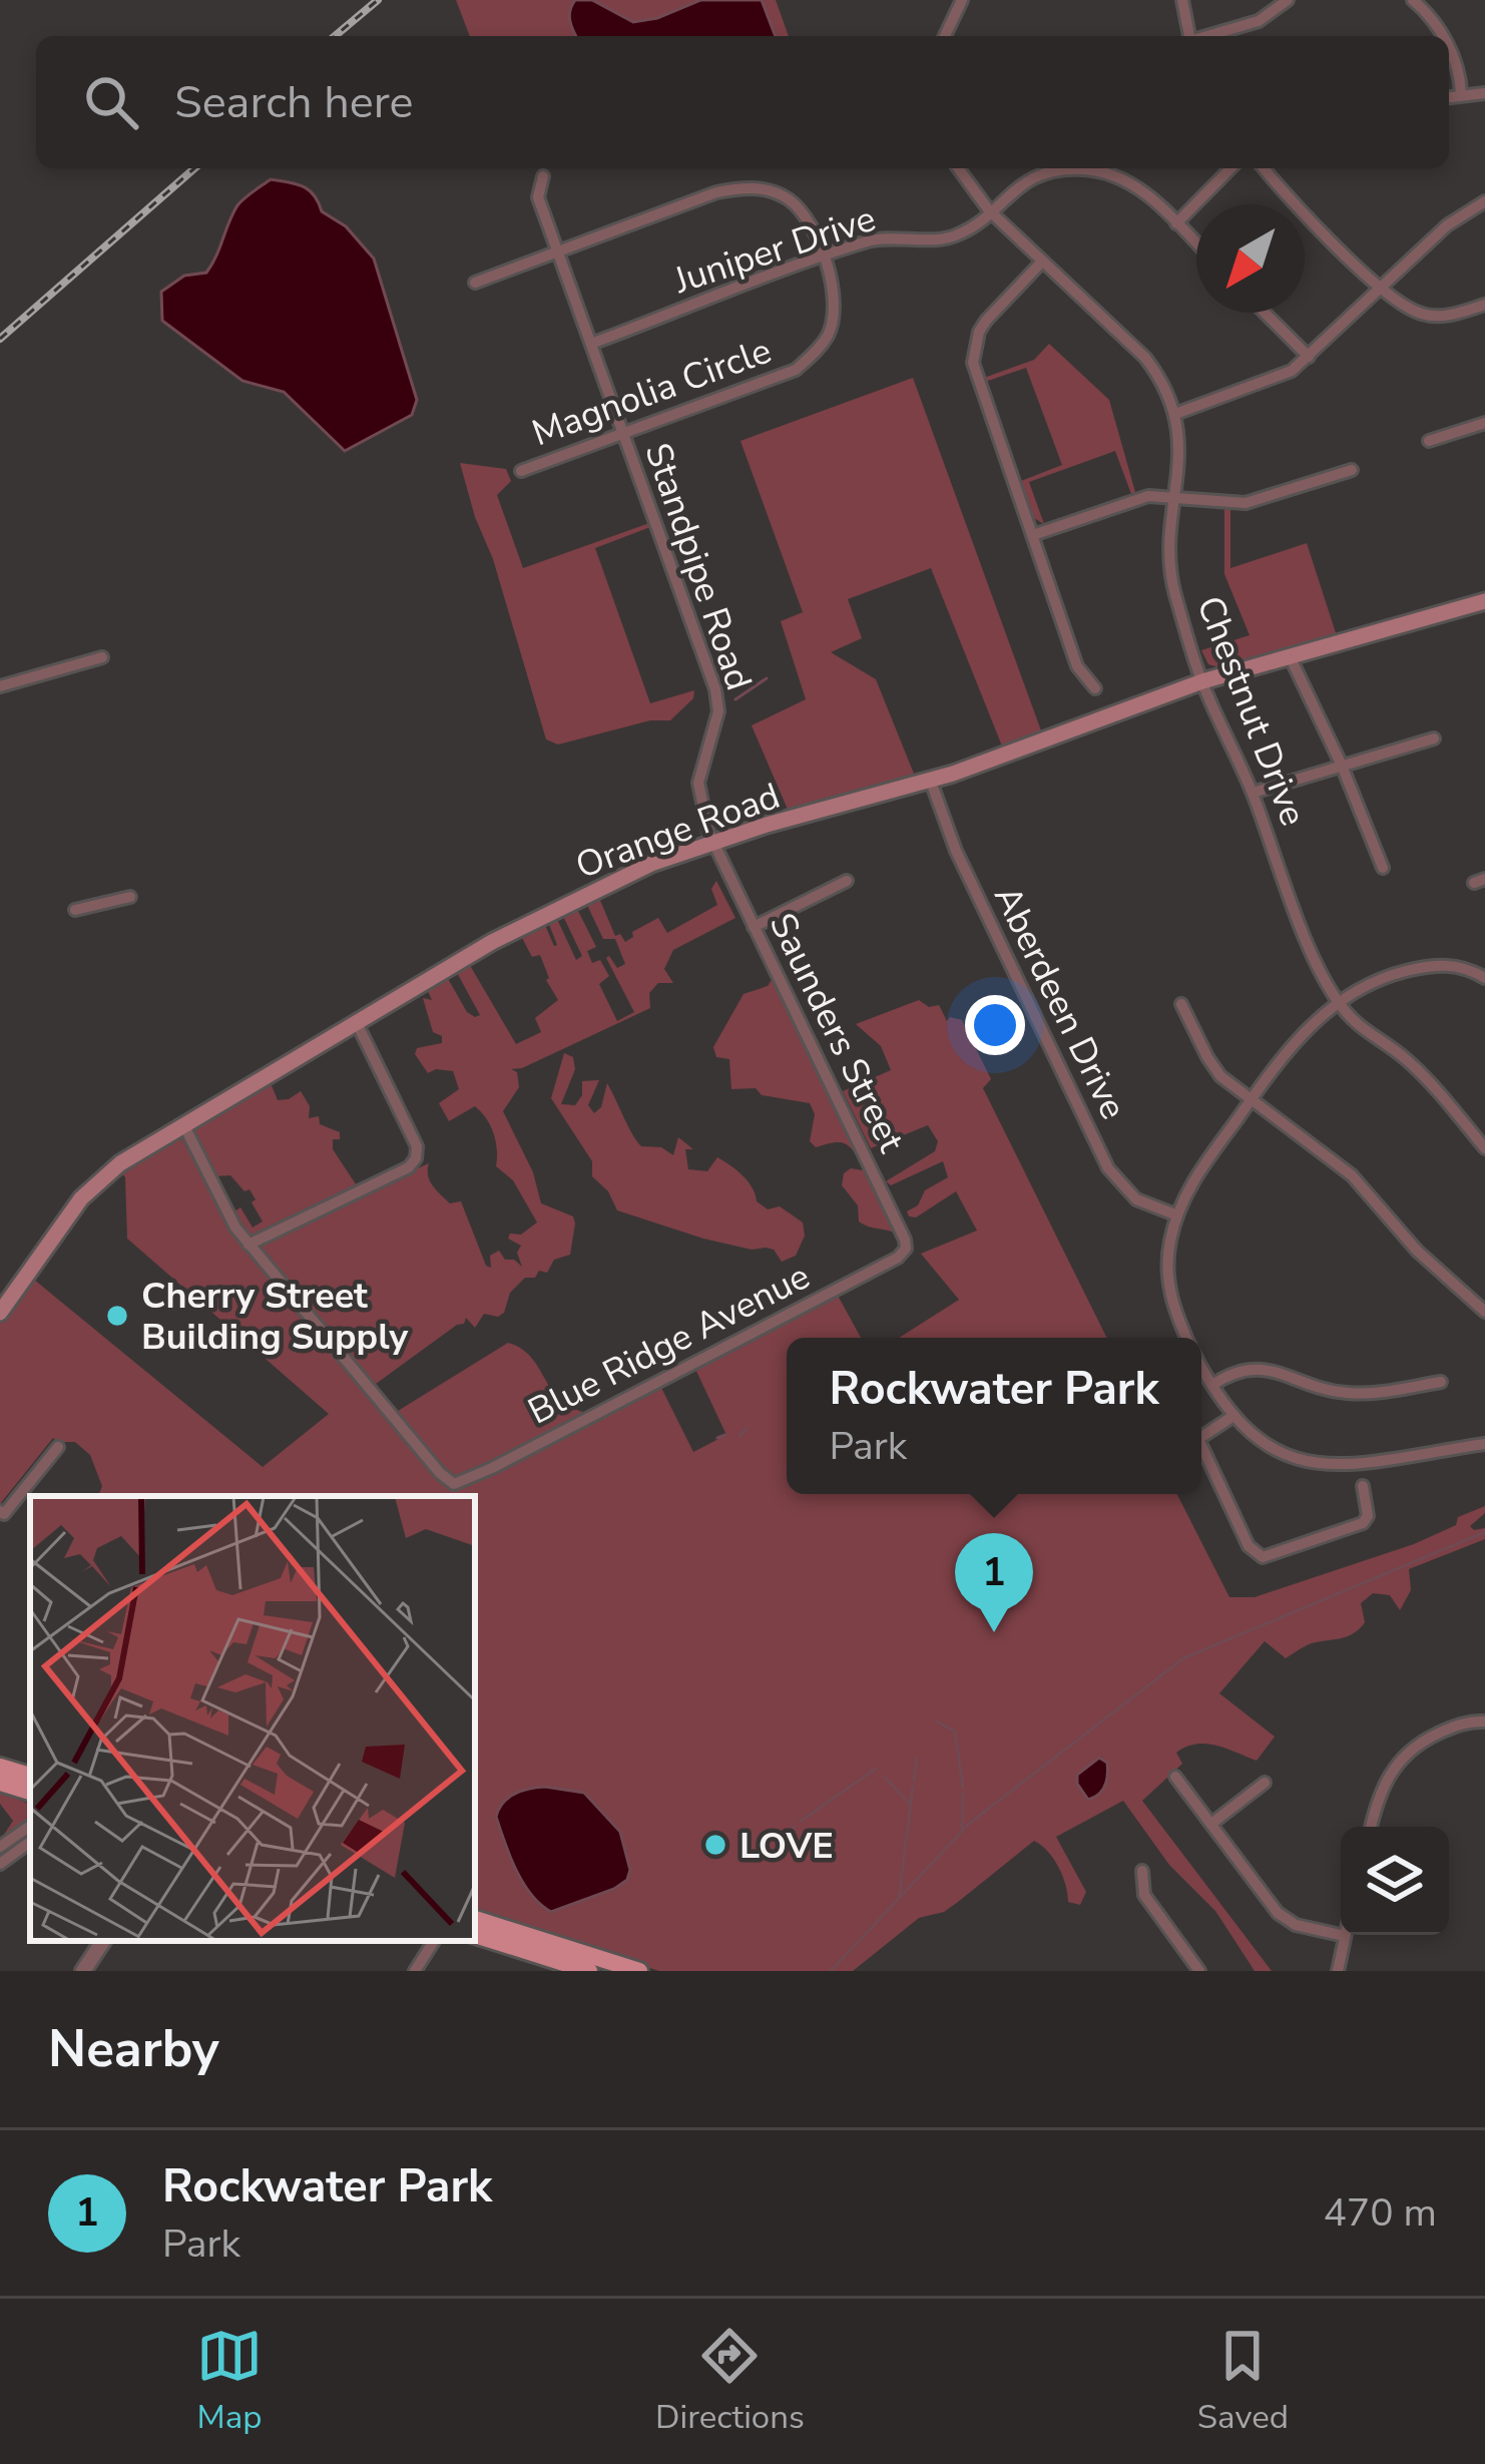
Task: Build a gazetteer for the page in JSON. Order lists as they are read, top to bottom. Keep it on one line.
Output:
{"streets":{"main road":["Orange Road"],"street":["Juniper Drive","Magnolia Circle","Standpipe Road","Chestnut Drive","Aberdeen Drive","Saunders Street","Blue Ridge Avenue"]},"crossings":[["Juniper Drive","Magnolia Circle"],["Juniper Drive","Standpipe Road"],["Juniper Drive","Chestnut Drive"],["Magnolia Circle","Standpipe Road"],["Standpipe Road","Orange Road"],["Standpipe Road","Saunders Street"],["Chestnut Drive","Orange Road"],["Orange Road","Aberdeen Drive"],["Orange Road","Saunders Street"],["Saunders Street","Blue Ridge Avenue"]],"places":["Cherry Street Building Supply","LOVE"],"north":"bottom left","page":{"search":"Search here","popup":["Rockwater Park","Park"],"pins":"1","heading":"Nearby","list":[{"mark":"1","name":"Rockwater Park","note":"Park","value":"470 m"}],"nav":["Map","Directions","Saved"]}}
